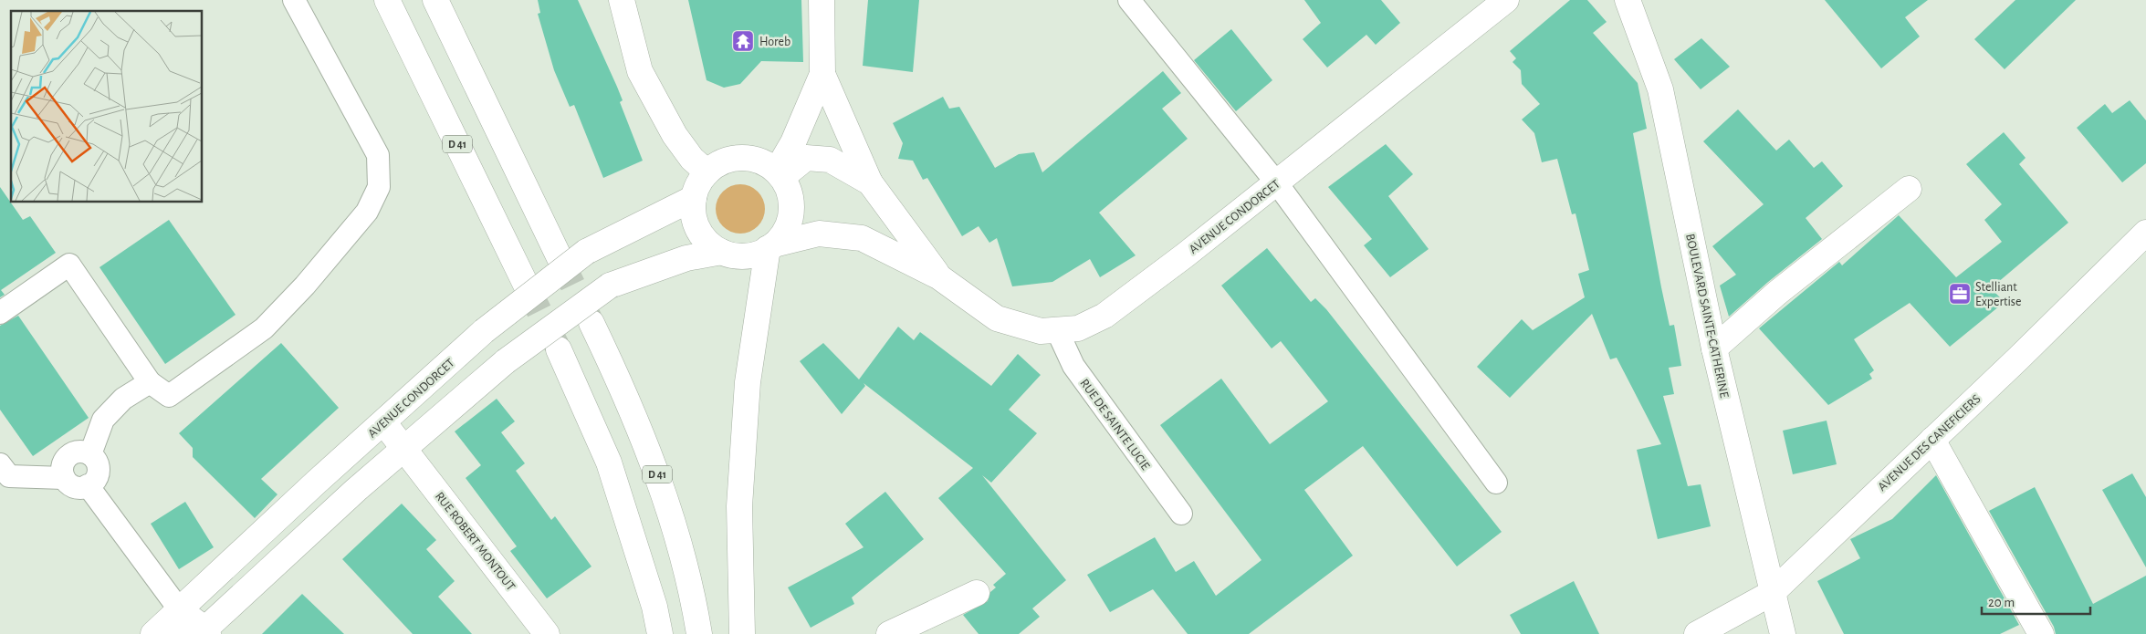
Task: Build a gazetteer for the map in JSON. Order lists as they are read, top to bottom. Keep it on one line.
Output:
{"streets":{"main road":["D 41","AVENUE CONDORCET","BOULEVARD SAINTE-CATHERINE","AVENUE DES CANEFICIERS","RUE ROBERT MONTOUT"],"lane":["RUE DE SAINTE LUCIE"]},"crossings":[["AVENUE CONDORCET","RUE DE SAINTE LUCIE"],["AVENUE CONDORCET","RUE ROBERT MONTOUT"],["BOULEVARD SAINTE-CATHERINE","AVENUE DES CANEFICIERS"]],"places":{"temple":["Horeb"],"office":["Stelliant Expertise"]},"scale_bar":"20 m"}
